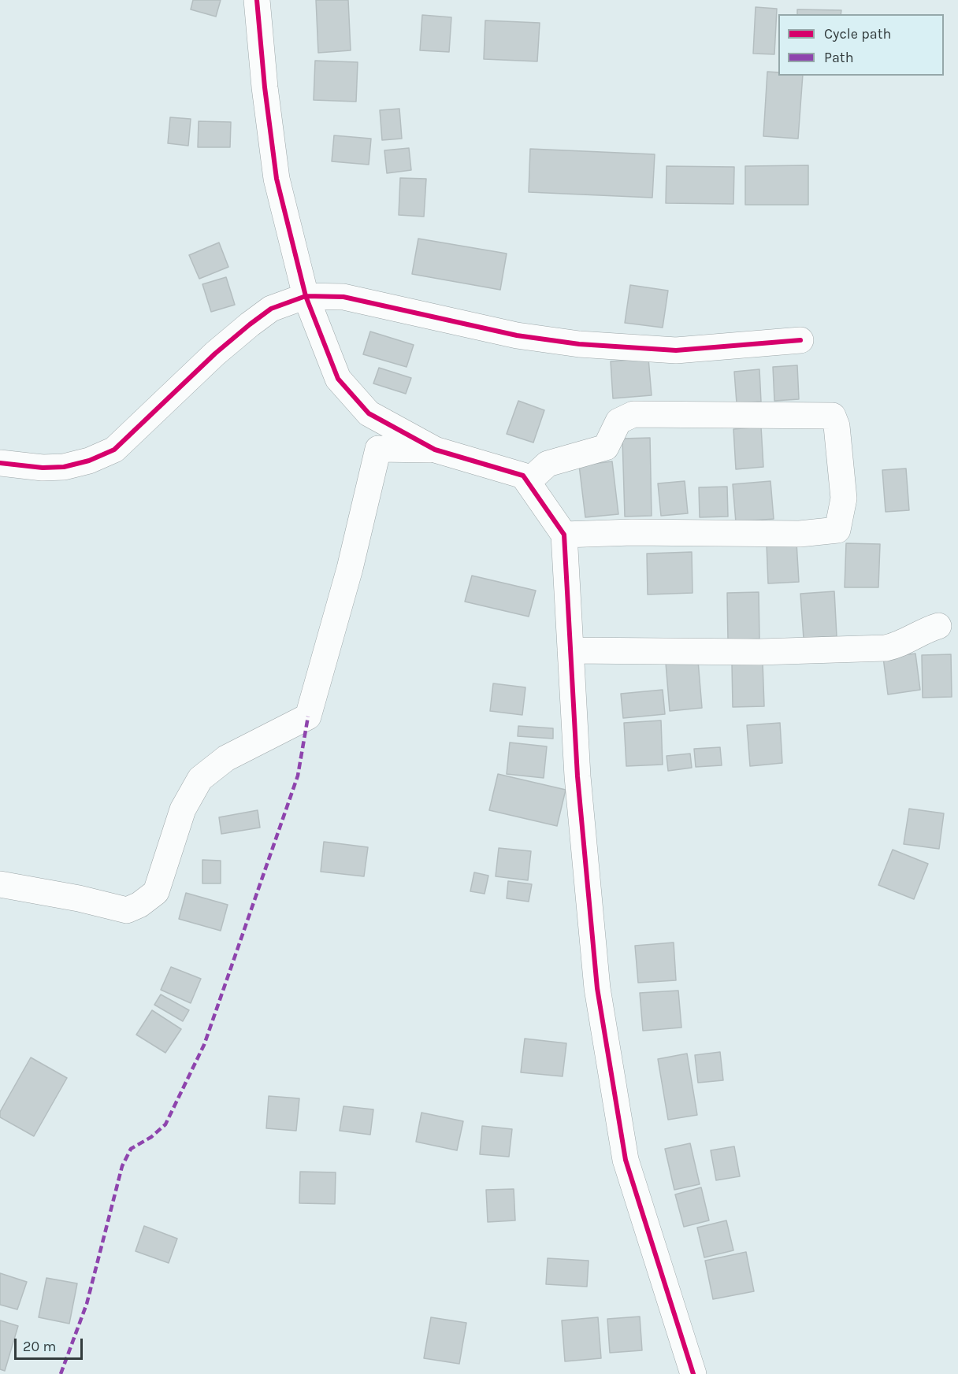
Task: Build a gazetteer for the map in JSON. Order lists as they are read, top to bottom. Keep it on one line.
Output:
{"legend":["Cycle path","Path"],"scale_bar":"20 m"}
